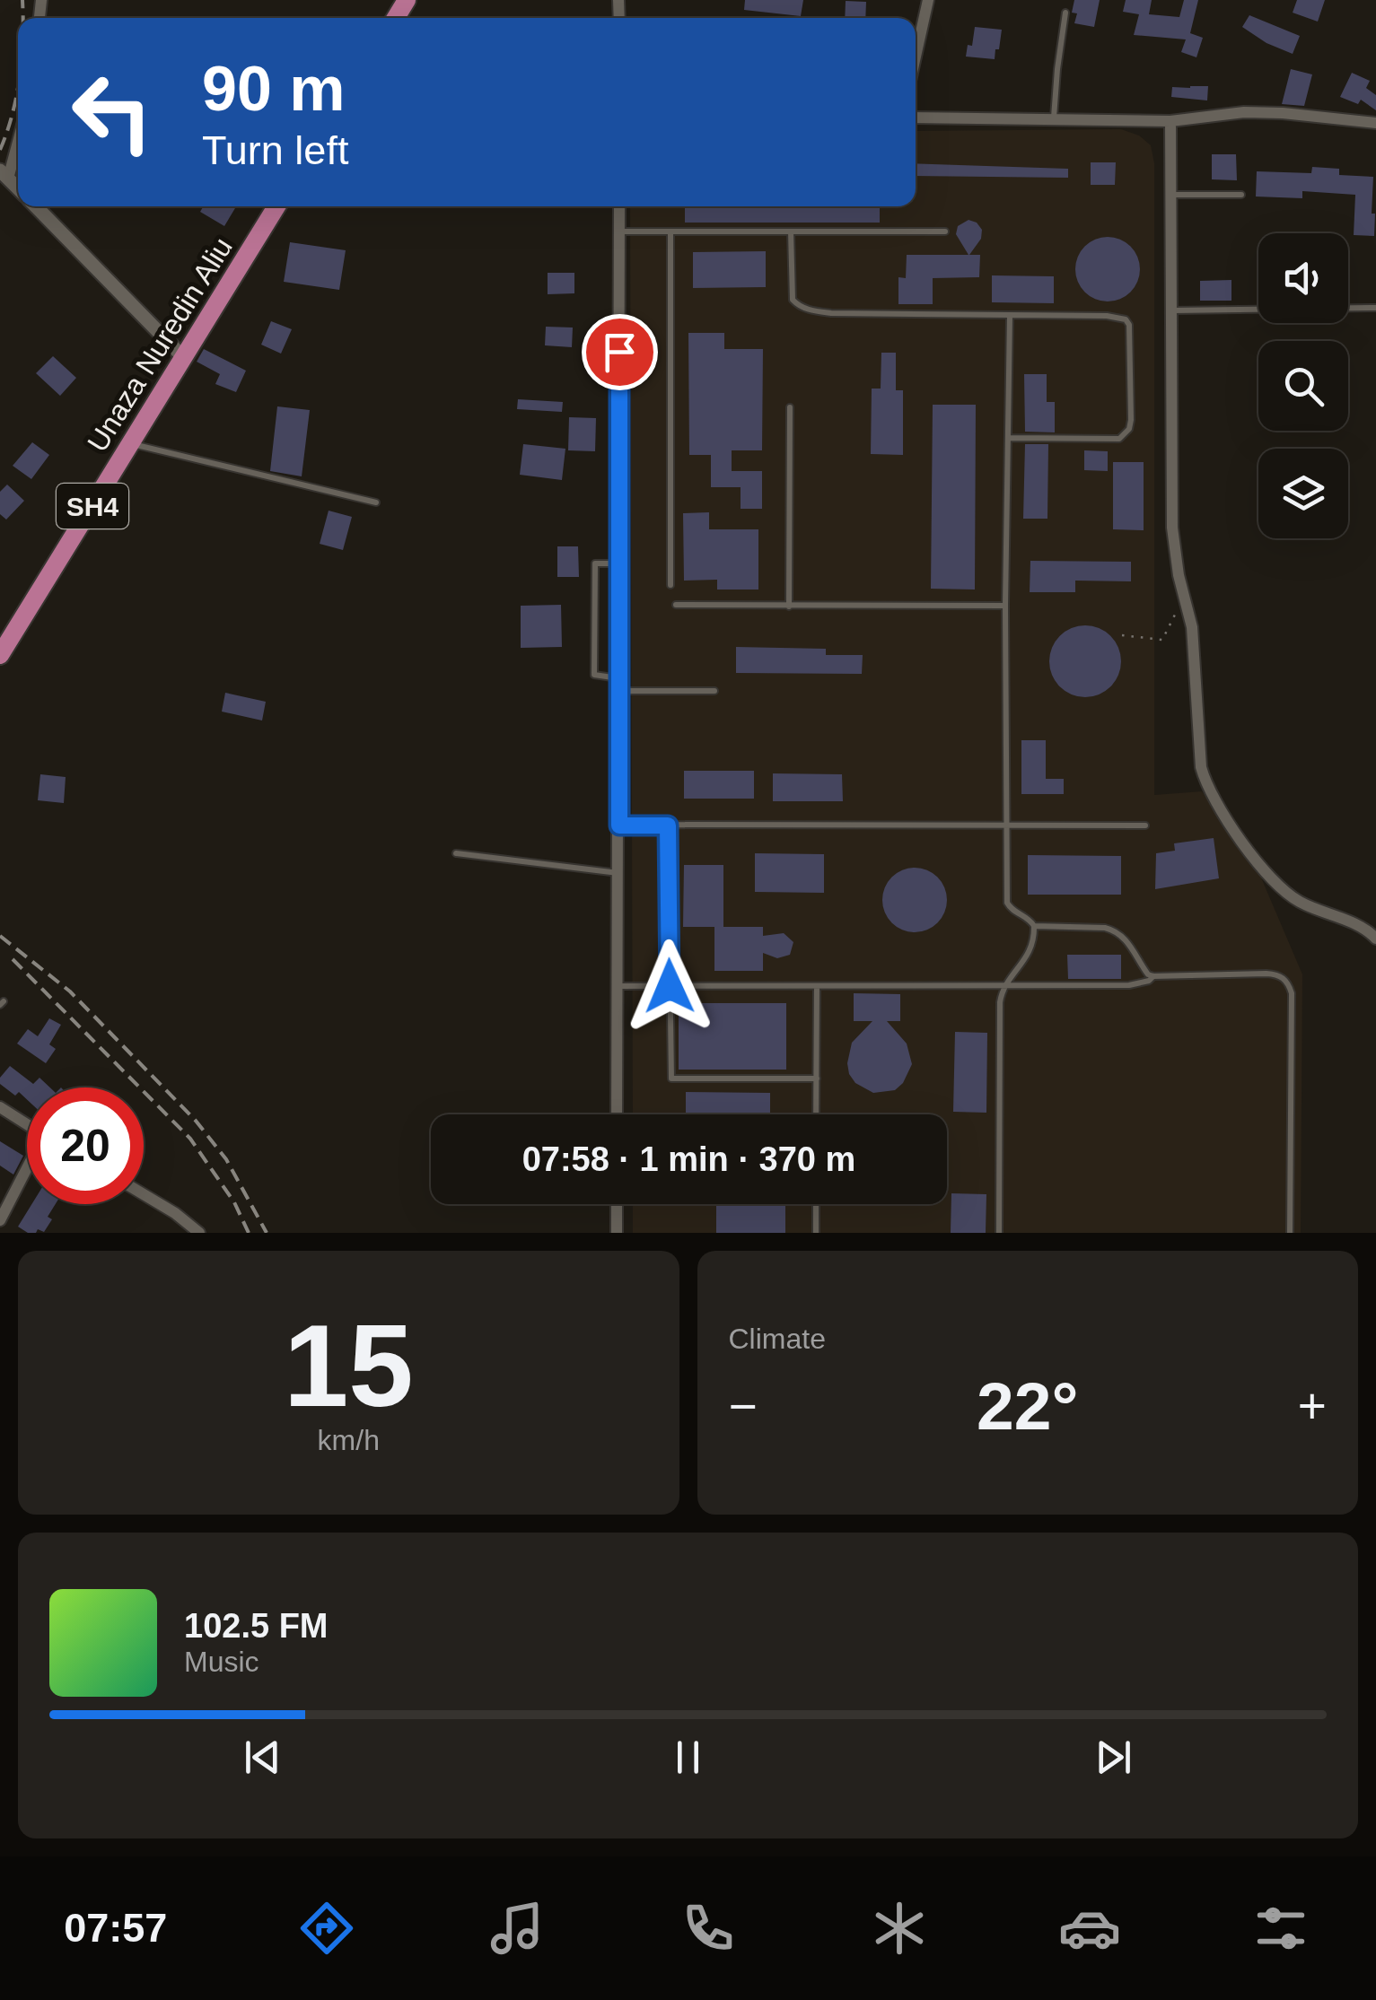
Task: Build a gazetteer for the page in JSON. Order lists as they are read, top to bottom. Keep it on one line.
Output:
{"streets":{"main road":["Unaza Nuredin Aliu","SH4"]},"page":{"turn":["90 m","Turn left"],"limit":"20","trip":"07:58 · 1 min · 370 m","tile":[["15","km/h"],"Climate"],"heat":["−","22°","+"],"song":["102.5 FM","Music"],"tabs":"07:57"}}
